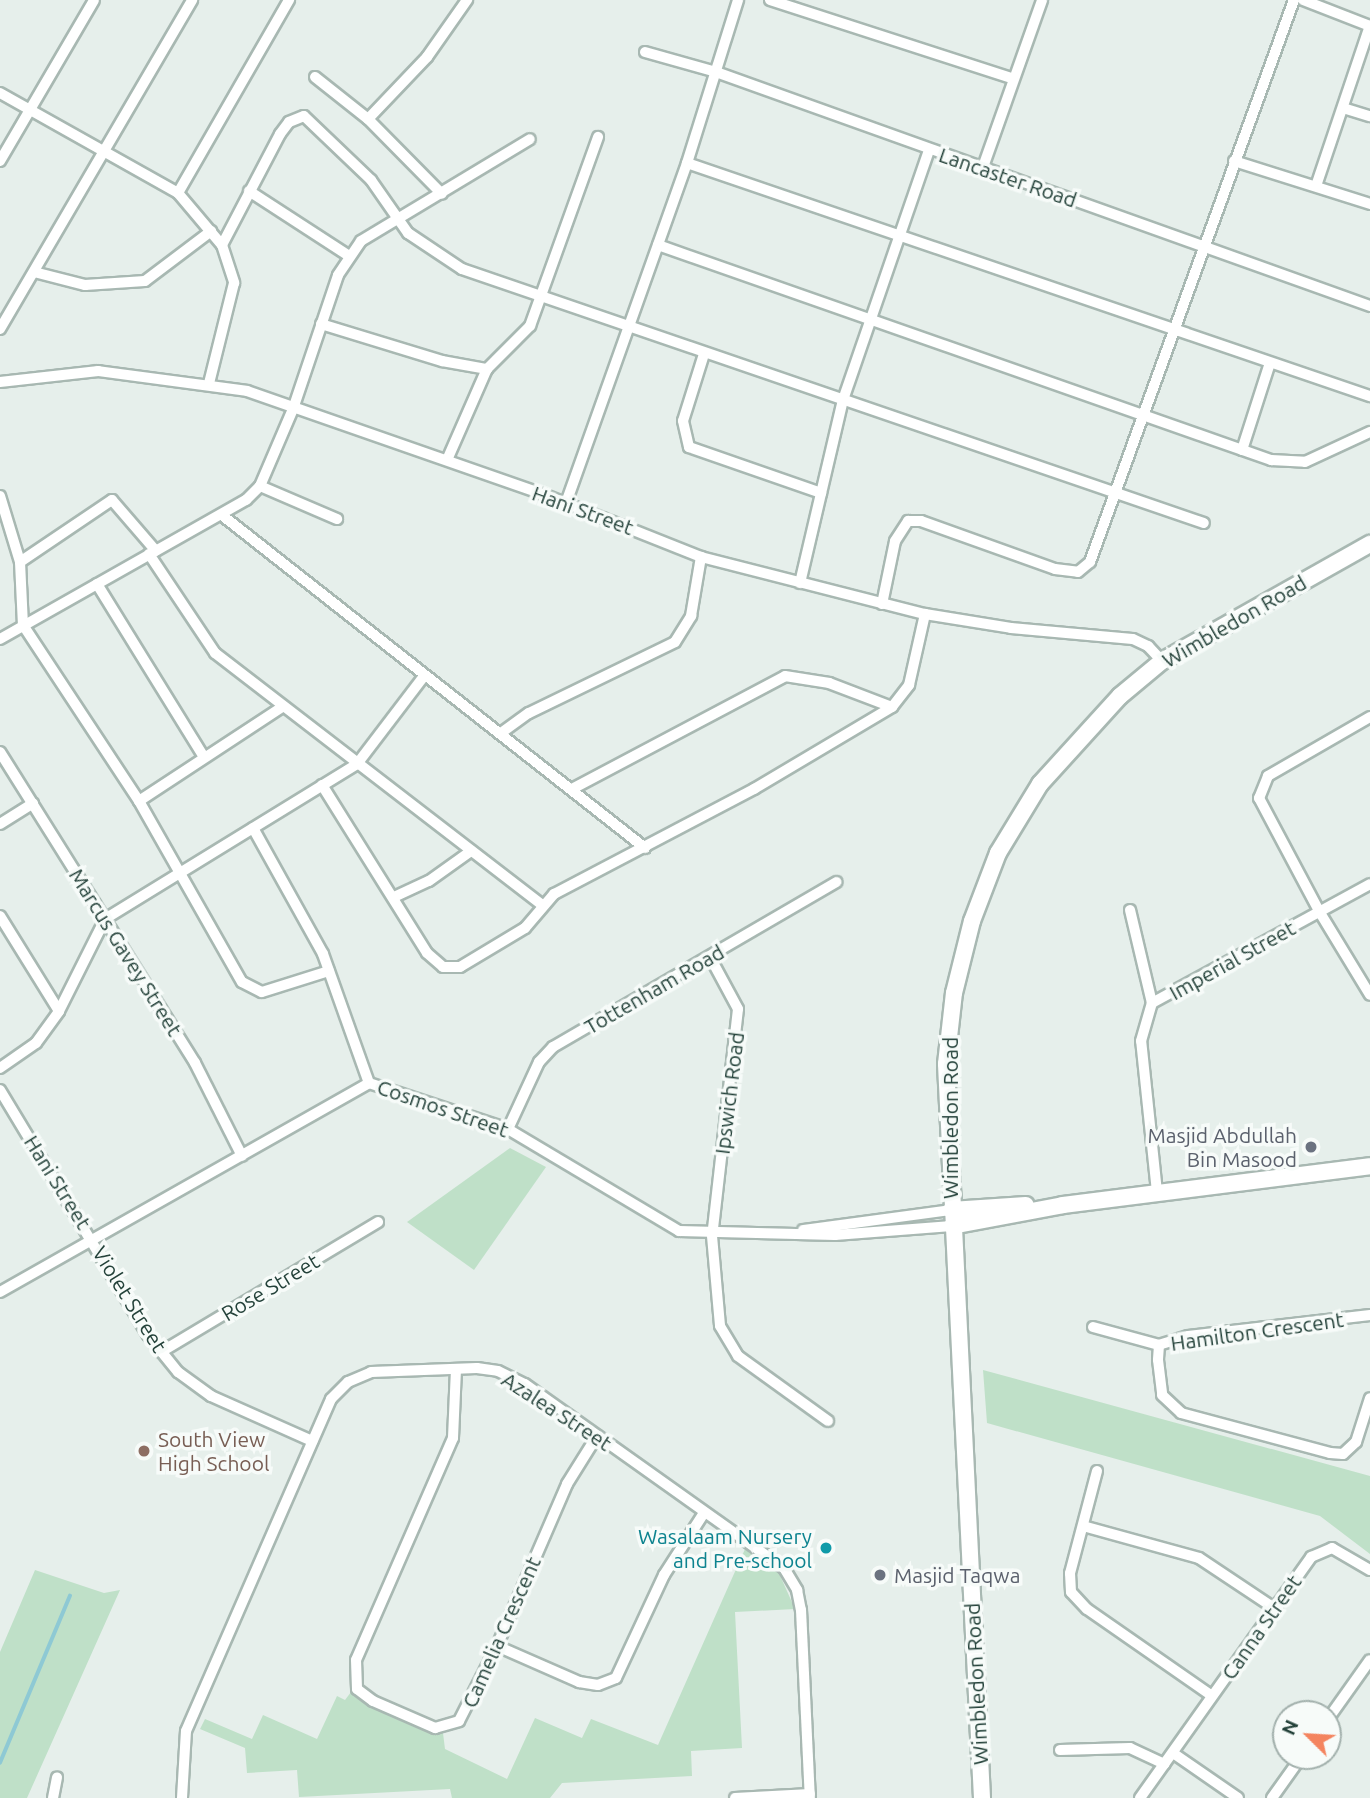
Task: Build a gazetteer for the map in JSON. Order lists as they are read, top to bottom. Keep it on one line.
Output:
{"streets":{"street":["Lancaster Road","Hani Street","Wimbledon Road","Marcus Gavey Street","Imperial Street","Tottenham Road","Ipswich Road","Cosmos Street","Rose Street","Violet Street","Hamilton Crescent","Azalea Street","Canna Street","Camelia Crescent"]},"crossings":[["Hani Street","Wimbledon Road"],["Hani Street","Cosmos Street"],["Hani Street","Violet Street"],["Wimbledon Road","Cosmos Street"],["Marcus Gavey Street","Cosmos Street"],["Tottenham Road","Ipswich Road"],["Tottenham Road","Cosmos Street"],["Ipswich Road","Cosmos Street"],["Cosmos Street","Violet Street"],["Rose Street","Violet Street"],["Violet Street","Azalea Street"],["Azalea Street","Camelia Crescent"]],"places":["Masjid Abdullah Bin Masood","South View High School","Wasalaam Nursery and Pre-school","Masjid Taqwa"],"north":"top left"}
